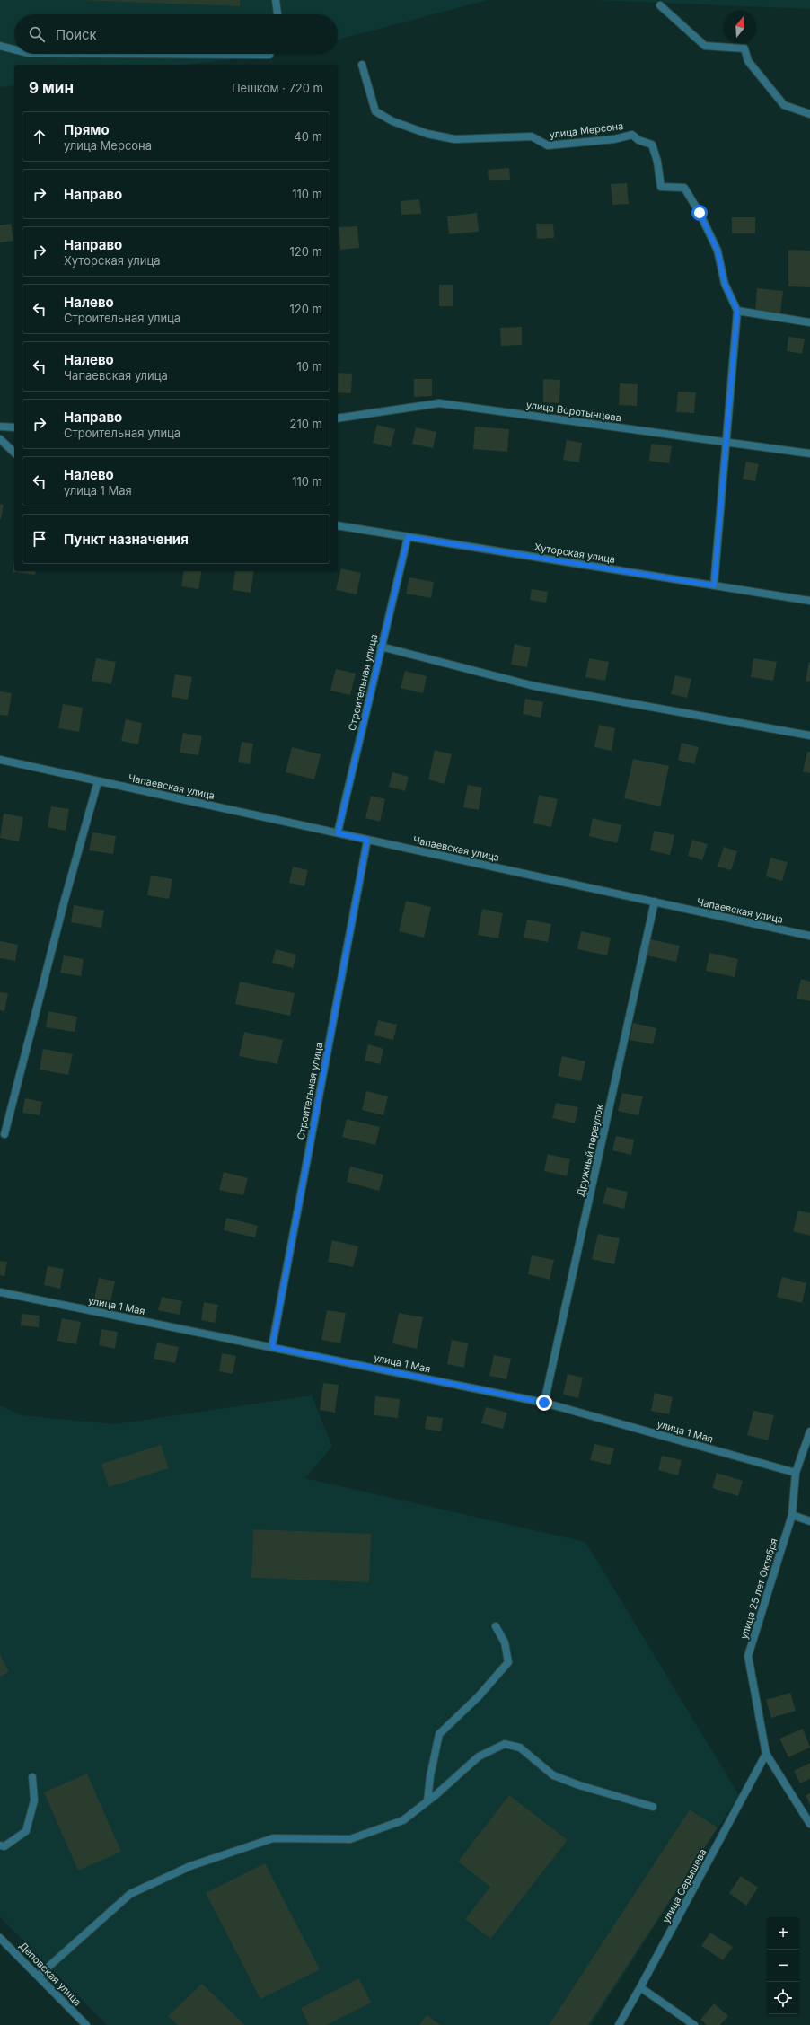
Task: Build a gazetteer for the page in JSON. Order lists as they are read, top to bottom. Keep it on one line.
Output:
{"streets":{"street":["улица Мерсона","улица Воротынцева","Хуторская улица","Строительная улица","Чапаевская улица","Дружный переулок","улица 1 Мая","улица 25 лет Октября","улица Серышева","Деповская улица"]},"crossings":[["Хуторская улица","Строительная улица"],["Строительная улица","Чапаевская улица"],["Строительная улица","улица 1 Мая"],["Чапаевская улица","Дружный переулок"],["Дружный переулок","улица 1 Мая"],["улица 1 Мая","улица 25 лет Октября"],["улица 25 лет Октября","улица Серышева"]],"north":"top","page":{"search":"Поиск","heading":["9 мин","Пешком · 720 m"],"list":[["Прямо","улица Мерсона","40 m"],["Направо","110 m"],["Направо","Хуторская улица","120 m"],["Налево","Строительная улица","120 m"],["Налево","Чапаевская улица","10 m"],["Направо","Строительная улица","210 m"],["Налево","улица 1 Мая","110 m"],"Пункт назначения"],"map_buttons":["+","−"]}}
